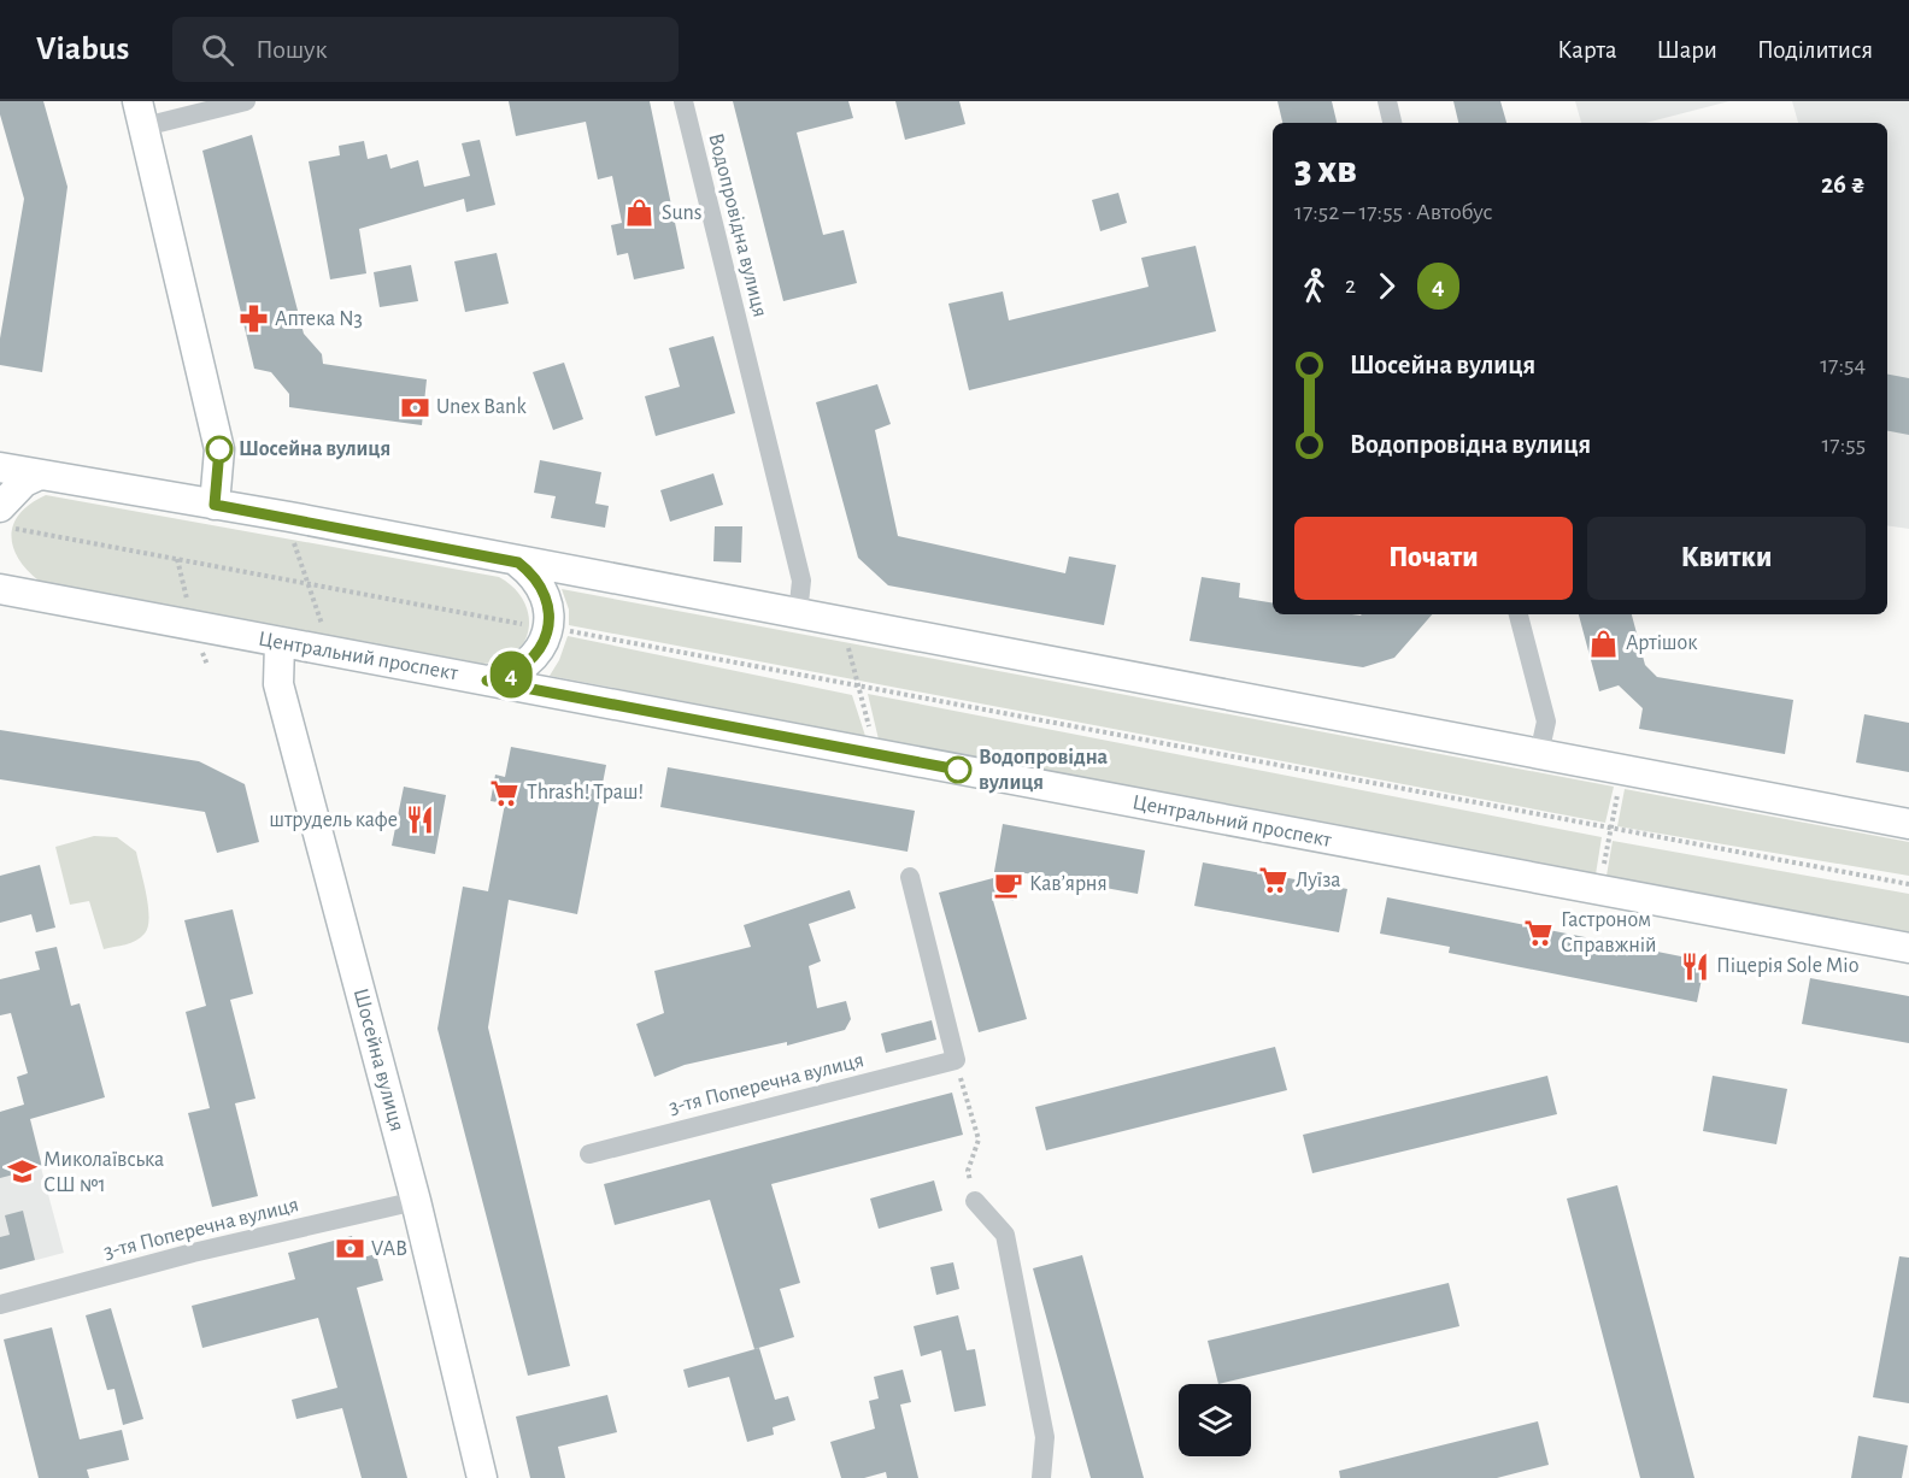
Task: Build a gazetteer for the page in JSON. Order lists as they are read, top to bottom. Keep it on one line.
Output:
{"streets":{"main road":["Центральний проспект","Шосейна вулиця"],"street":["Водопровідна вулиця","3-тя Поперечна вулиця"]},"crossings":[["Центральний проспект","Шосейна вулиця"],["Шосейна вулиця","3-тя Поперечна вулиця"]],"places":{"shop":["Suns","Артішок"],"pharmacy":["Аптека N3"],"bank":["Unex Bank","VAB"],"other":["Шосейна вулиця","Водопровідна вулиця"],"supermarket":["Thrash! Траш!","Луїза","Гастроном Справжній"],"restaurant":["штрудель кафе","Піцерія Sole Mio"],"cafe":["Кав’ярня"],"school or university":["Миколаївська СШ №1"]},"lines":["bus line 4"],"page":{"header":"Viabus","search":"Пошук","nav":["Карта","Шари","Поділитися"],"on_map":"4","heading":["3 хв","17:52 – 17:55 · Автобус","26 ₴"],"legs":["2","4"],"list":[{"name":"Шосейна вулиця","value":"17:54"},{"name":"Водопровідна вулиця","value":"17:55"}],"buttons":["Почати","Квитки"]}}
